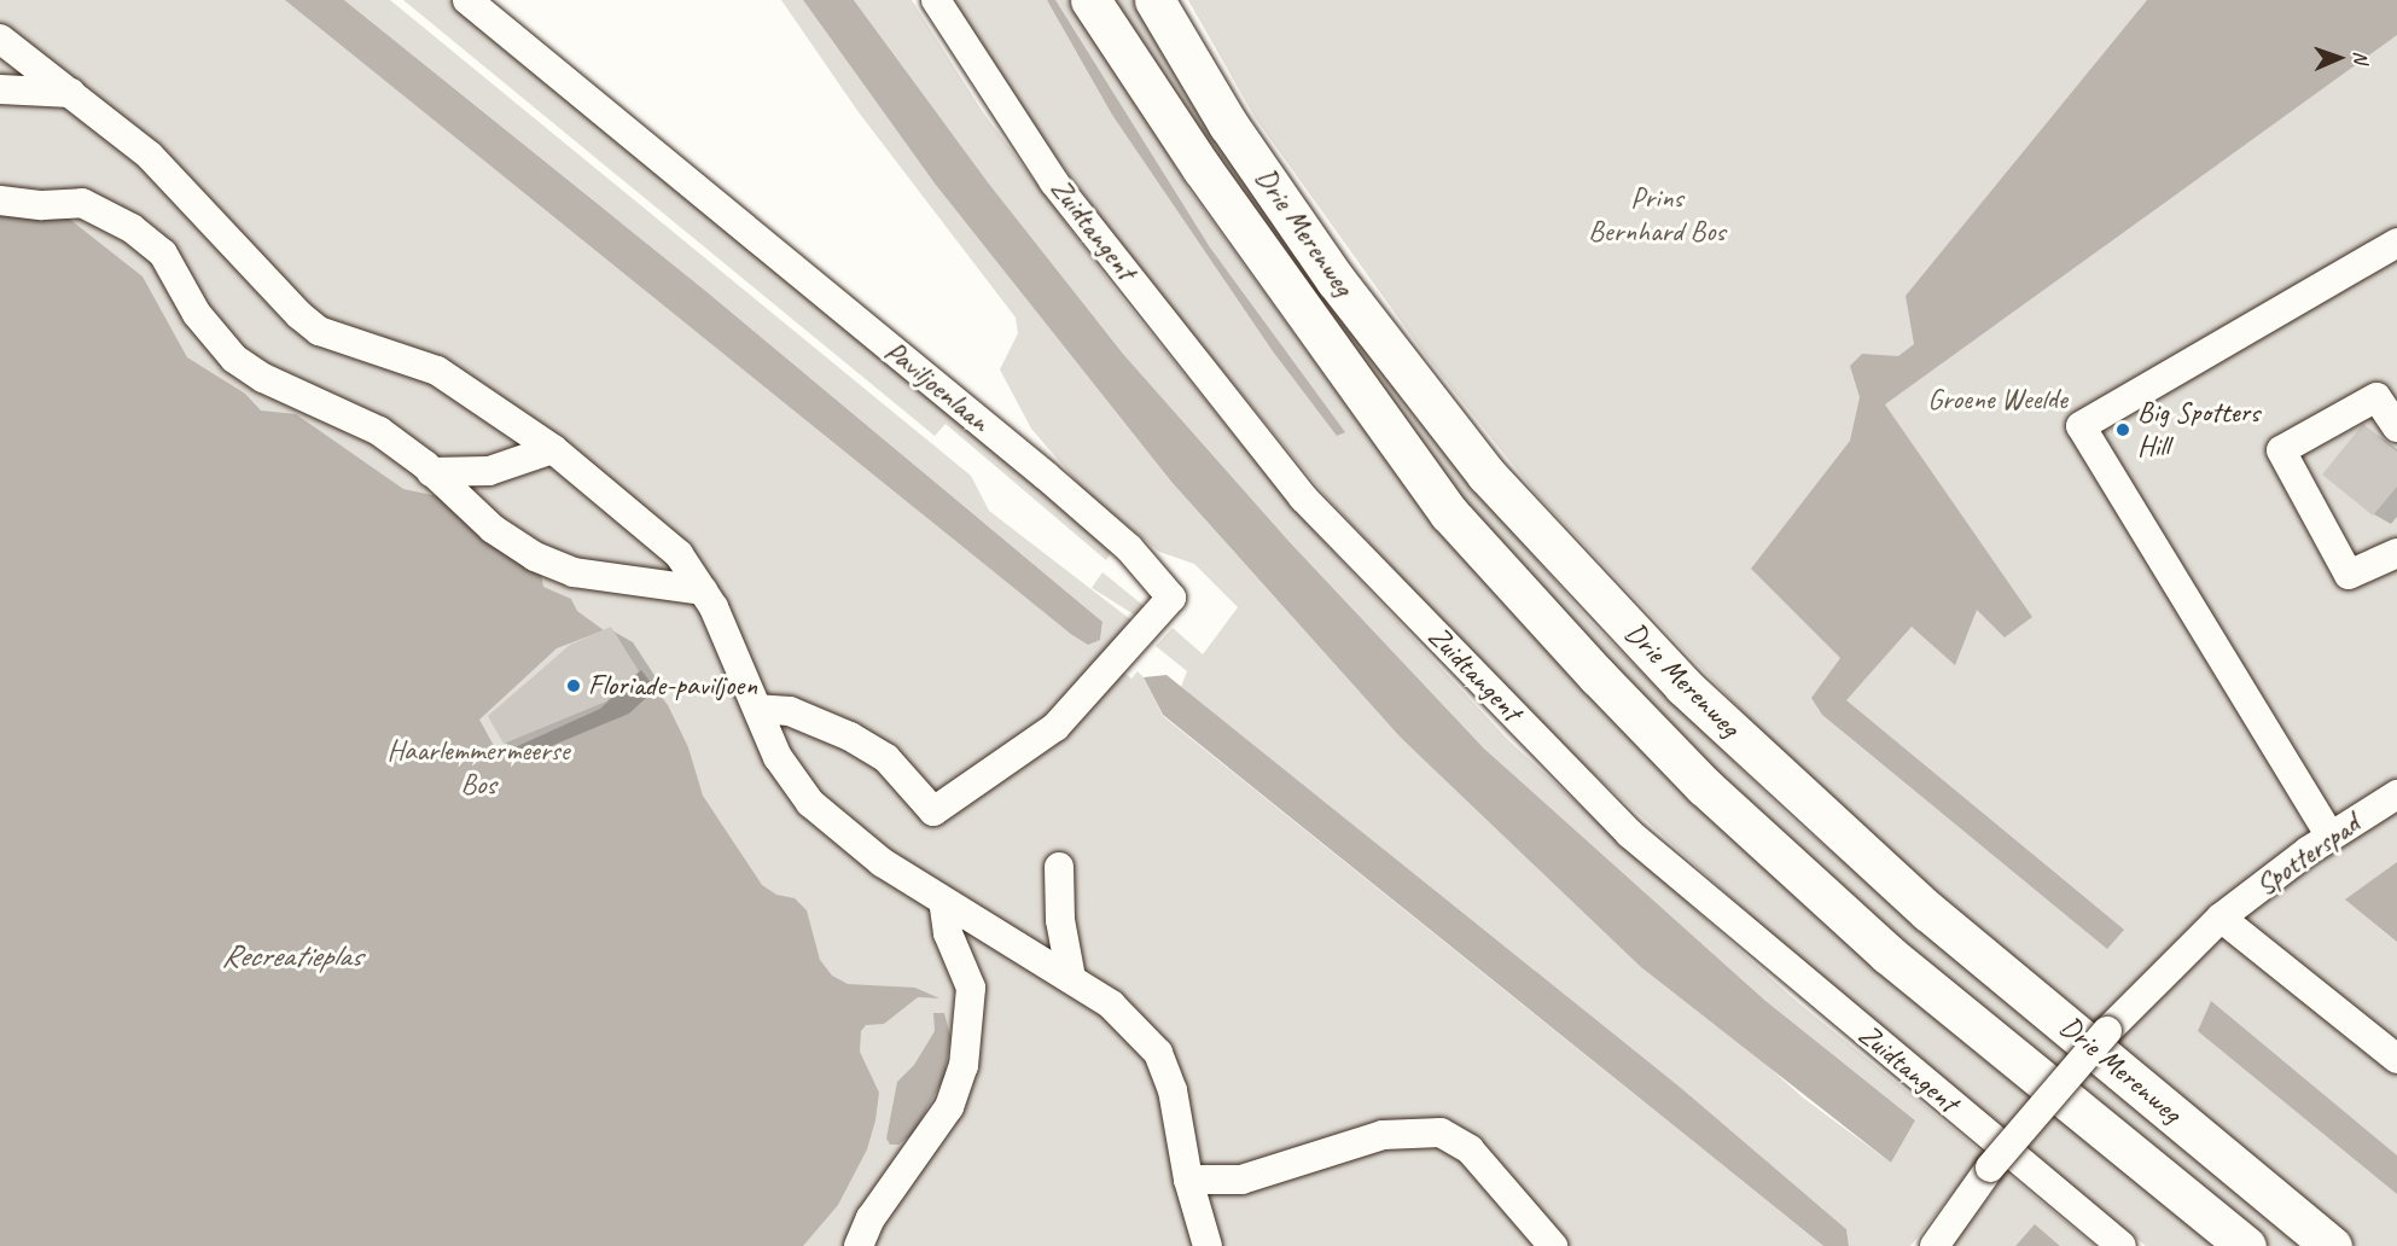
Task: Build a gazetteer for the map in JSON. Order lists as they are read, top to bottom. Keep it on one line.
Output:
{"streets":{"highway":["Drie Merenweg"],"street":["Zuidtangent","Paviljoenlaan","Spotterspad"]},"water":["Recreatieplas"],"parks":["Prins Bernhard Bos","Groene Weelde","Haarlemmermeerse Bos"],"places":["Big Spotters Hill","Floriade-paviljoen"],"north":"right"}
